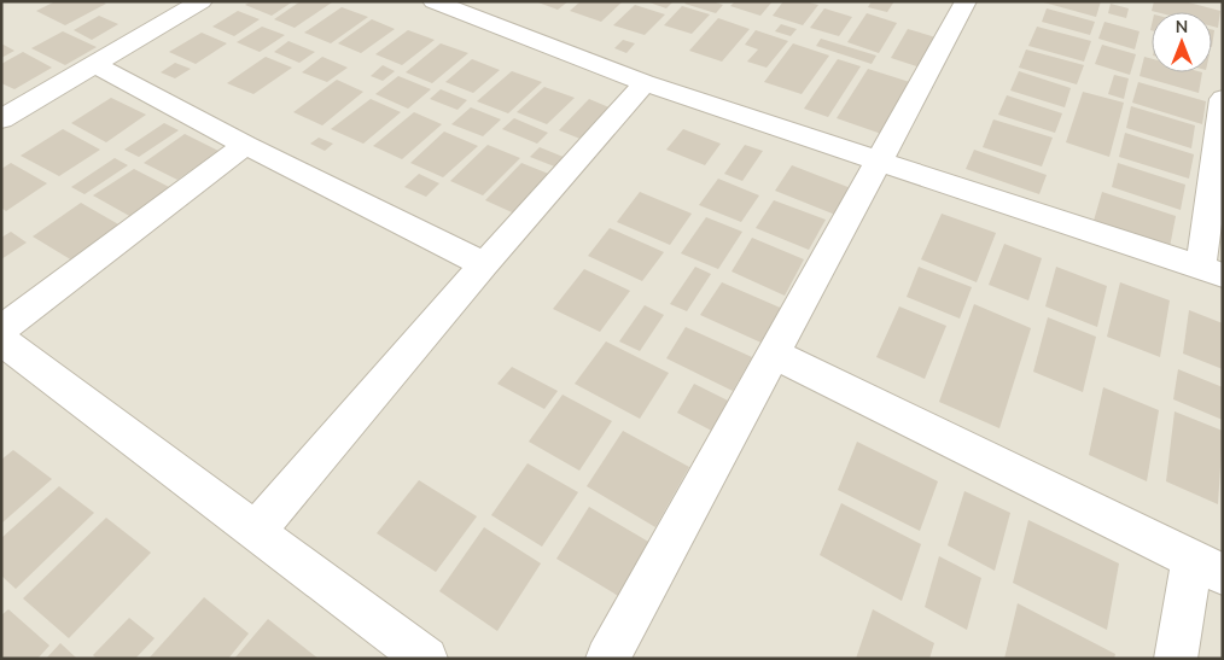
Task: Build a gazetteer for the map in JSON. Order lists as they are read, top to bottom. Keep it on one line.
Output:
{"north":"top"}
